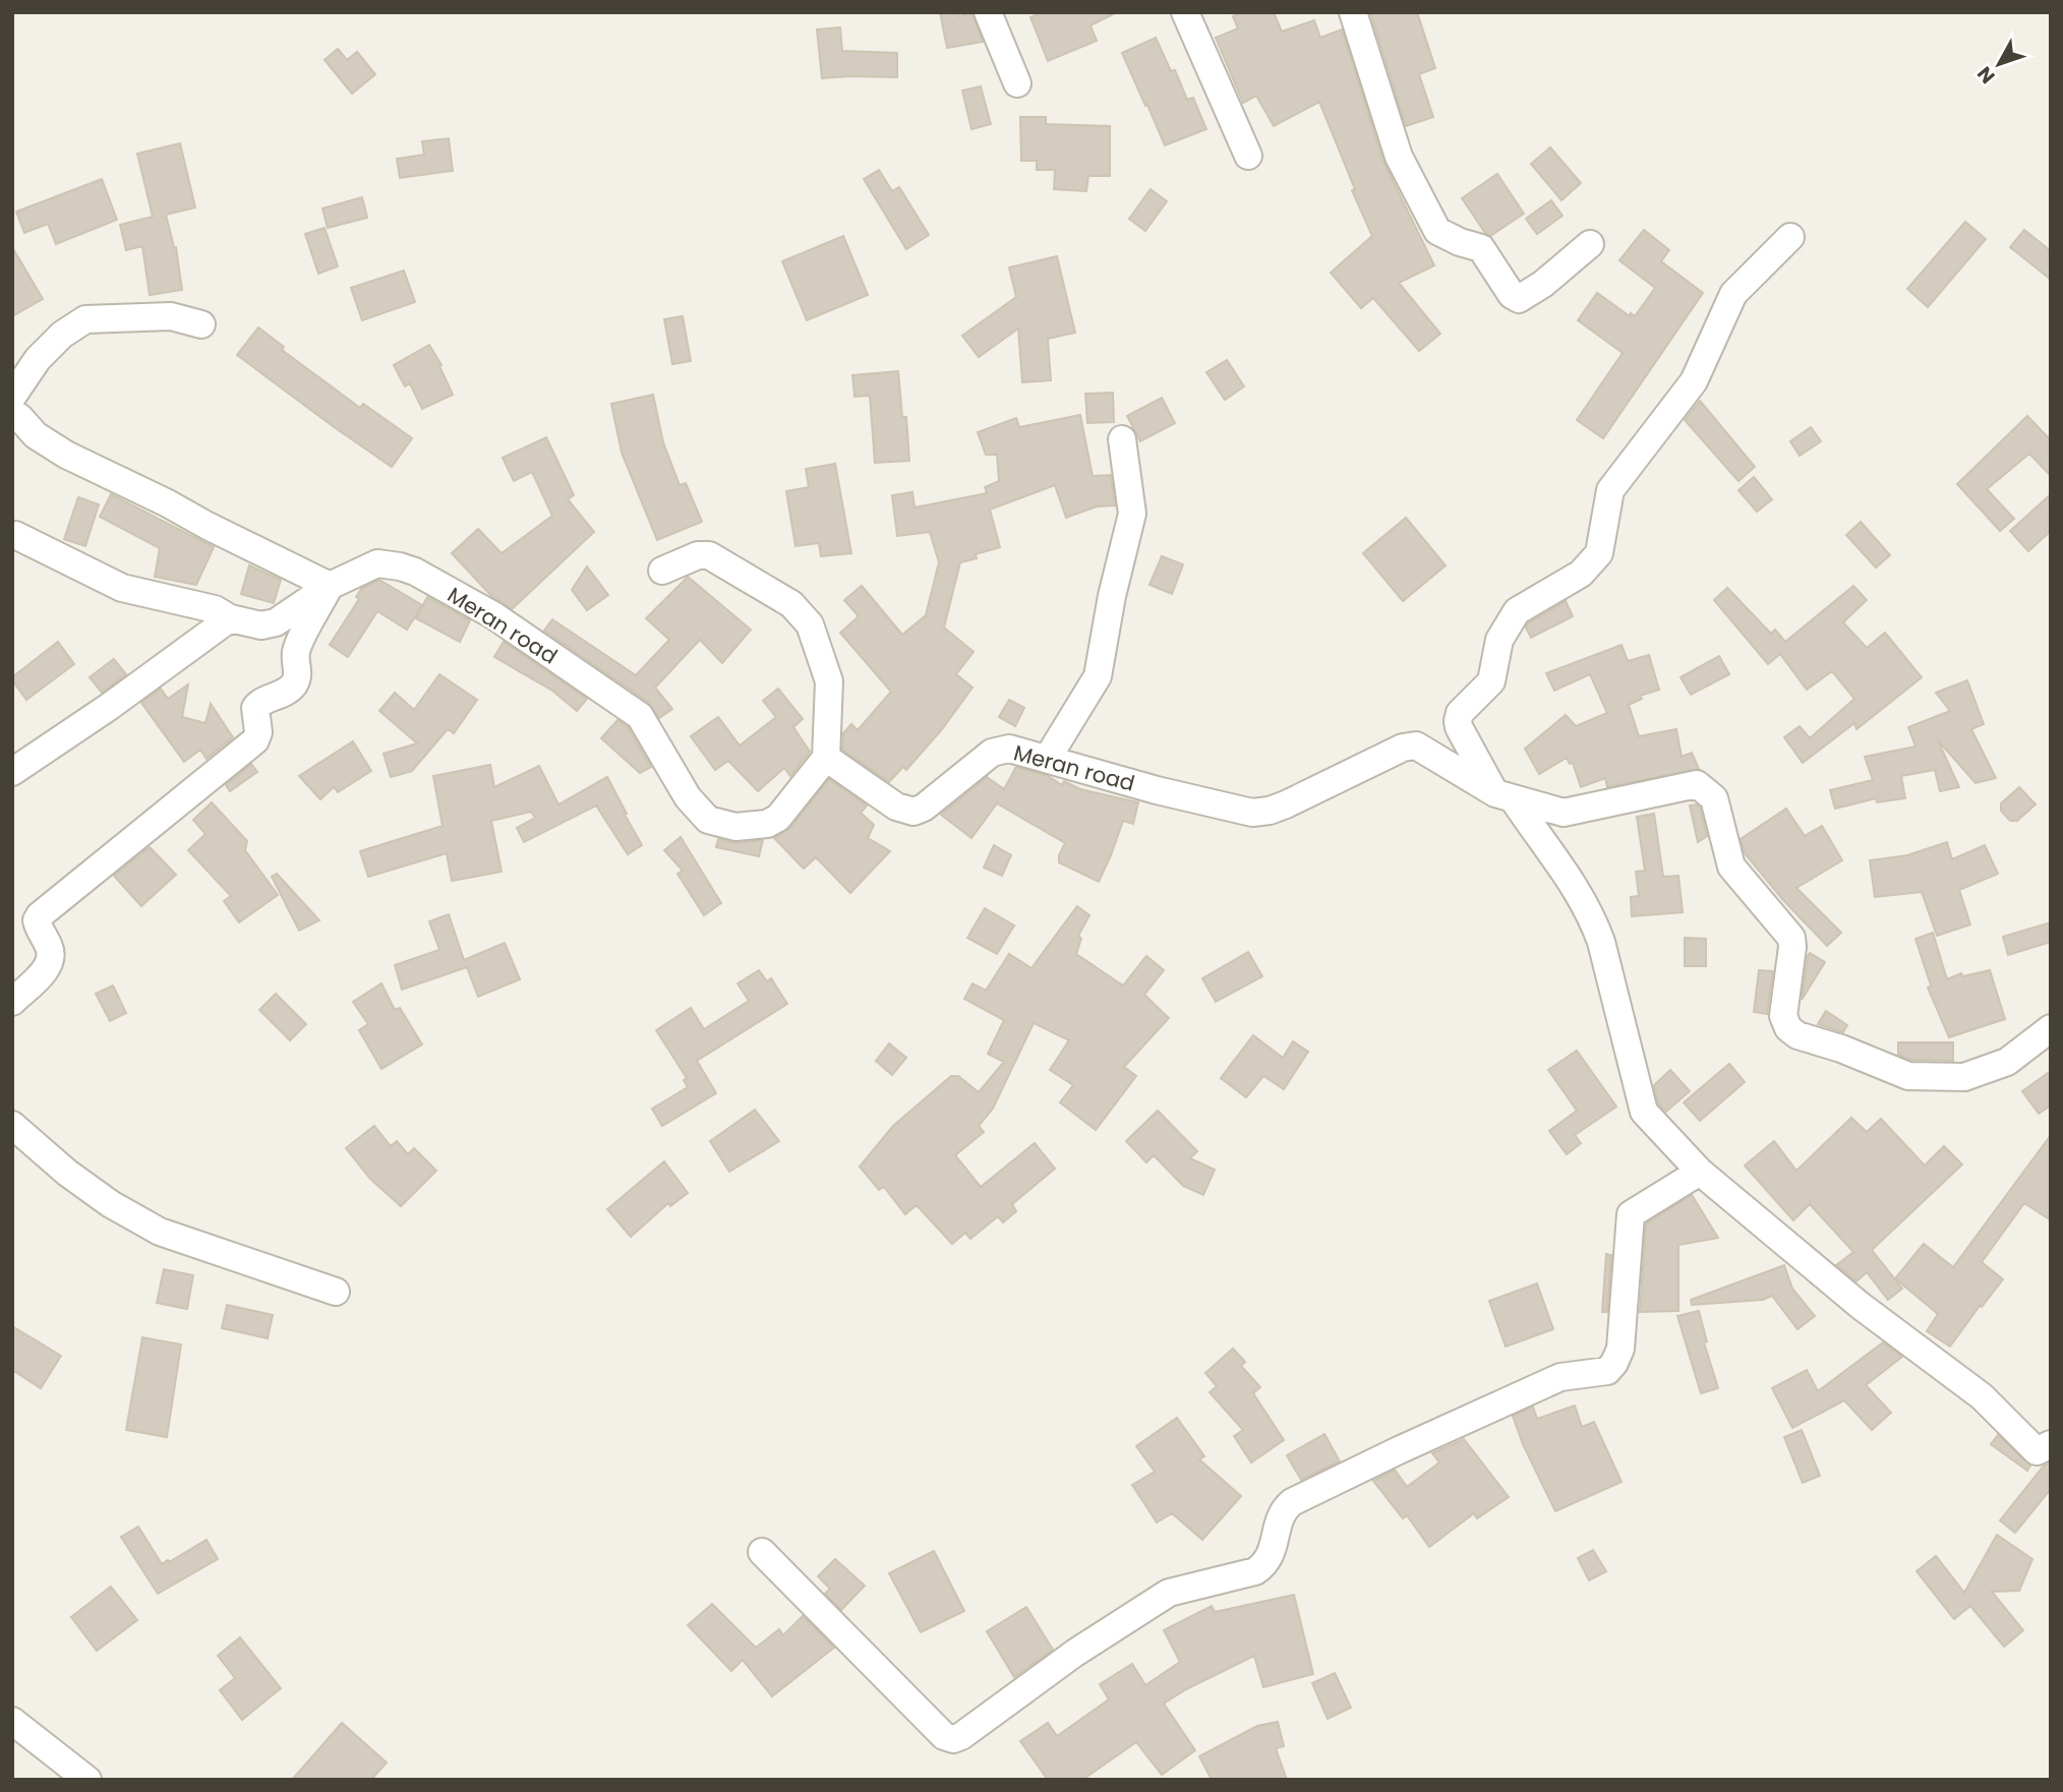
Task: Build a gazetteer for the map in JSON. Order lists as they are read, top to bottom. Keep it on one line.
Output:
{"streets":{"street":["Meran road"]},"north":"bottom left"}
